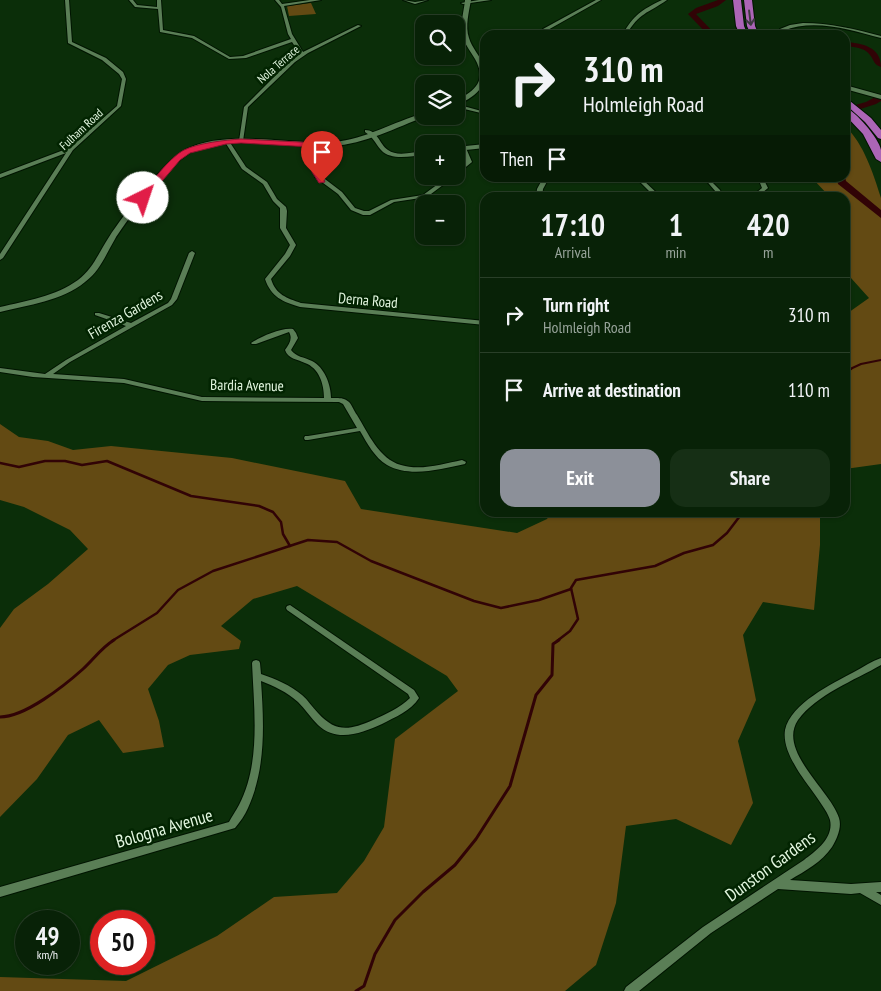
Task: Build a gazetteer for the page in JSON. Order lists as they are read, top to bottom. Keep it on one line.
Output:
{"streets":{"street":["Nola Terrace","Fulham Road","Derna Road","Firenza Gardens","Bardia Avenue","Bologna Avenue","Dunston Gardens"]},"crossings":[["Firenza Gardens","Bardia Avenue"]],"page":{"map_buttons":["+","−"],"turn":["310 m","Holmleigh Road"],"then":"Then","eta":["17:10","Arrival","1","min","420","m"],"list":[{"name":"Turn right","note":"Holmleigh Road","value":"310 m"},{"name":"Arrive at destination","value":"110 m"}],"buttons":["Exit","Share"],"speed":"49 km/h","limit":"50"}}
